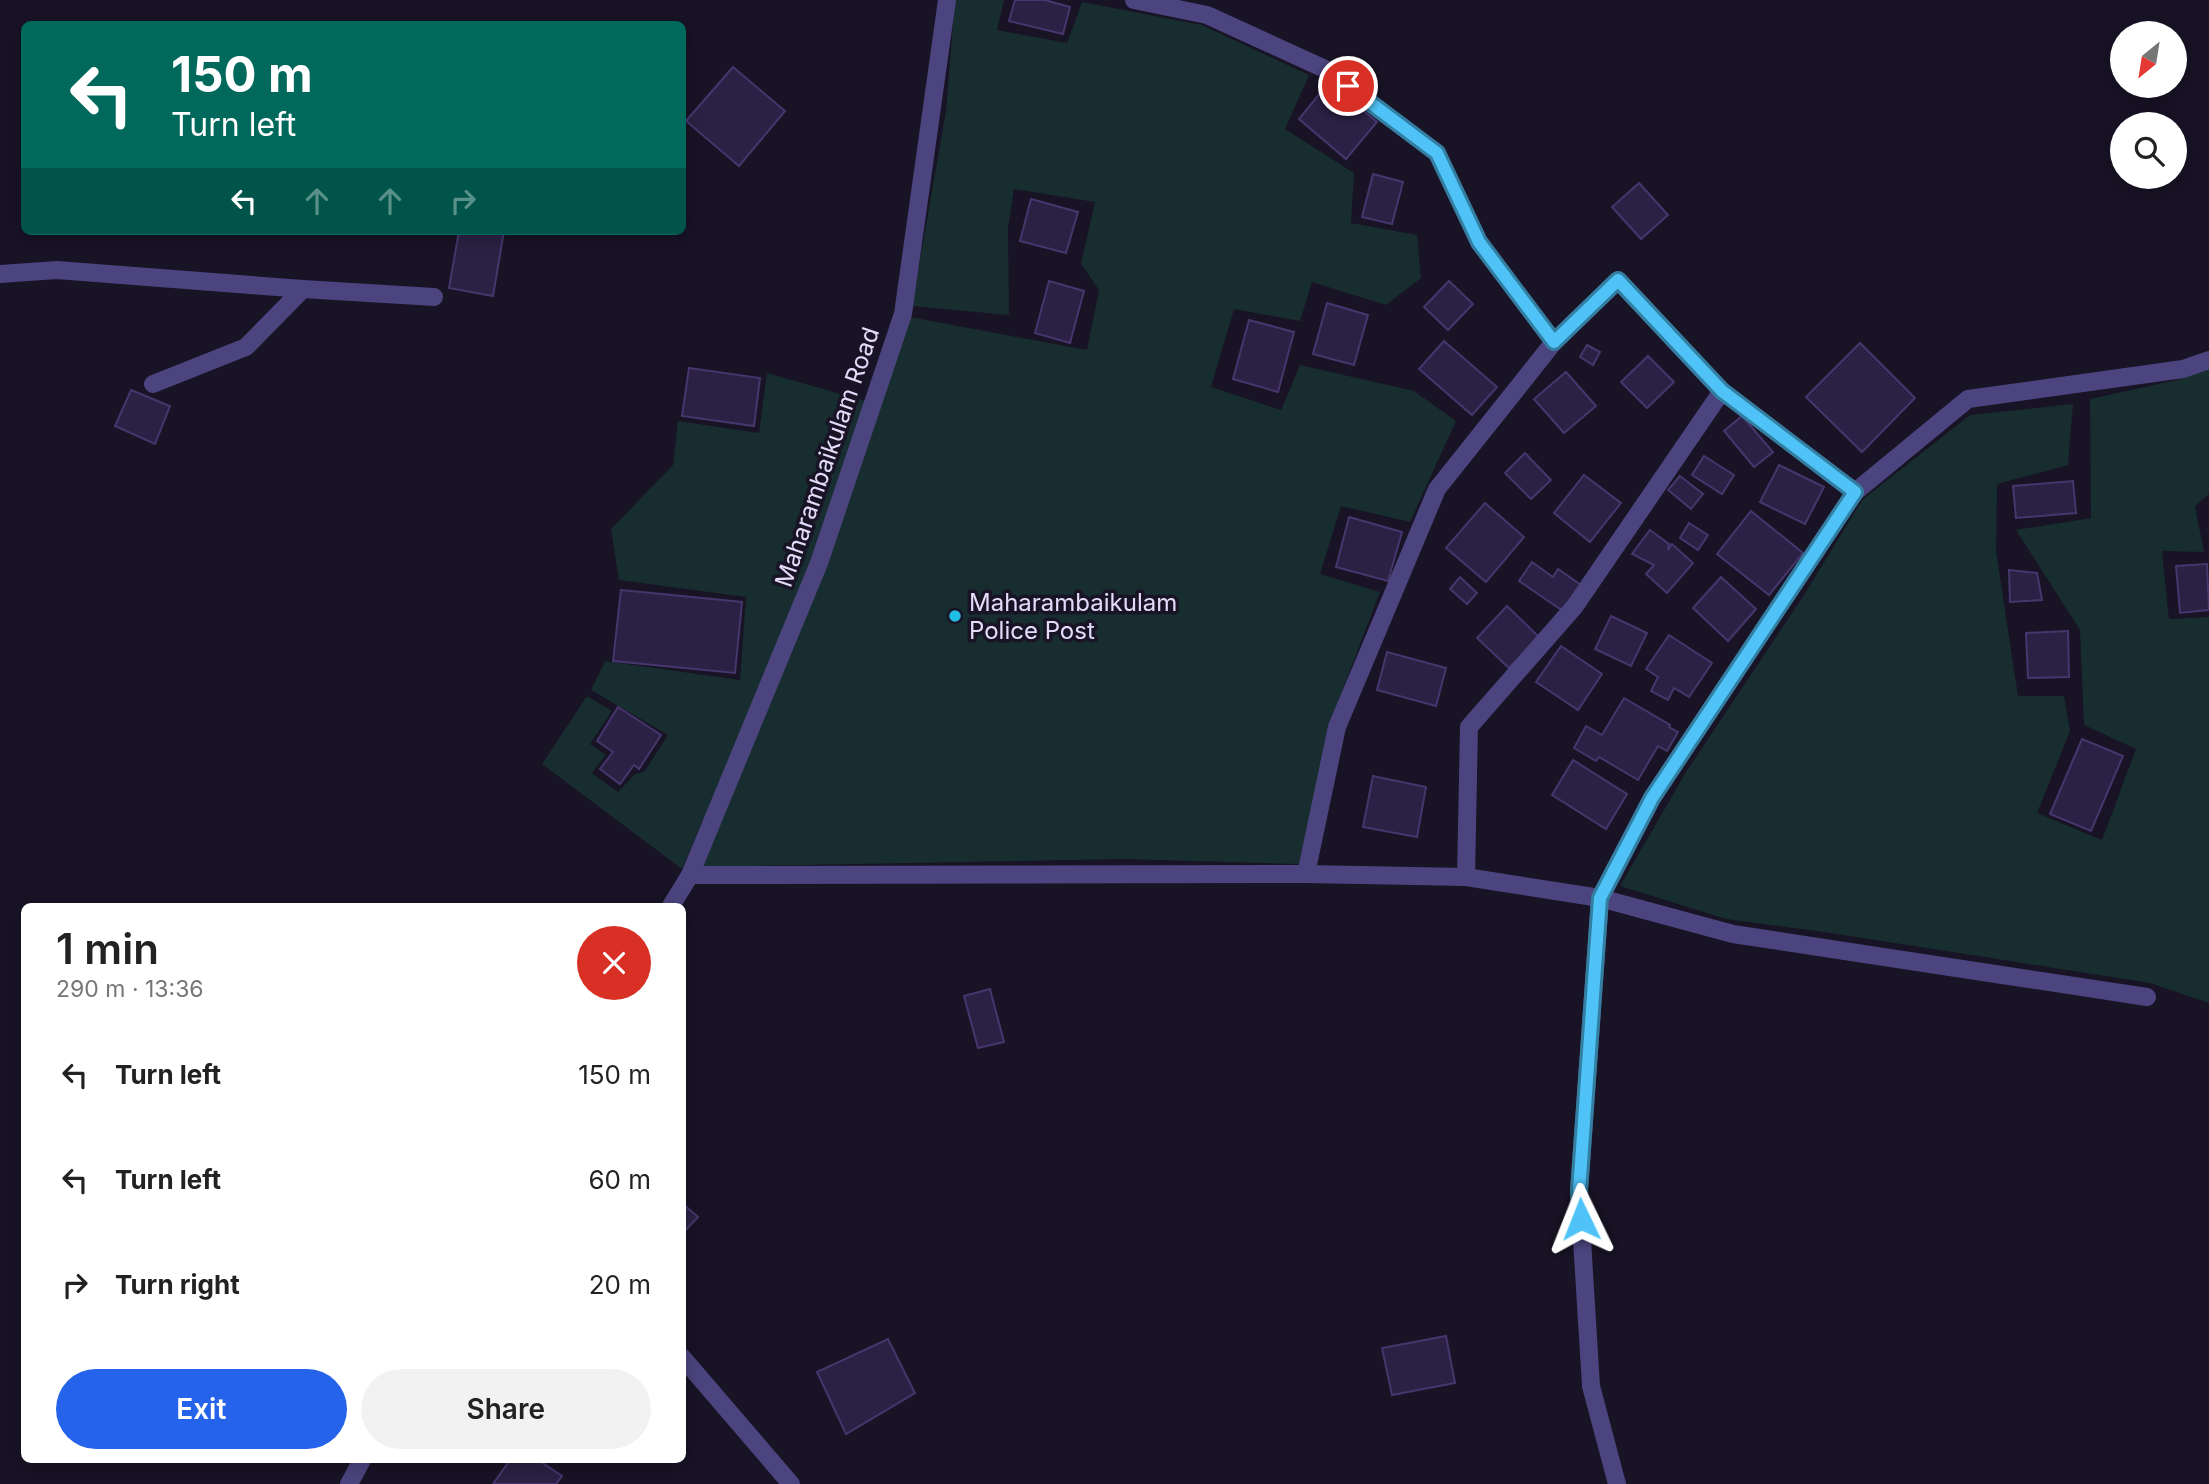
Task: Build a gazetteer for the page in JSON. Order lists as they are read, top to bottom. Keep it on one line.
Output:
{"streets":{"street":["Maharambaikulam Road"]},"places":["Maharambaikulam Police Post"],"north":"bottom left","page":{"turn":["150 m","Turn left"],"heading":["1 min","290 m · 13:36"],"list":[{"name":"Turn left","value":"150 m"},{"name":"Turn left","value":"60 m"},{"name":"Turn right","value":"20 m"}],"buttons":["Exit","Share"]}}
